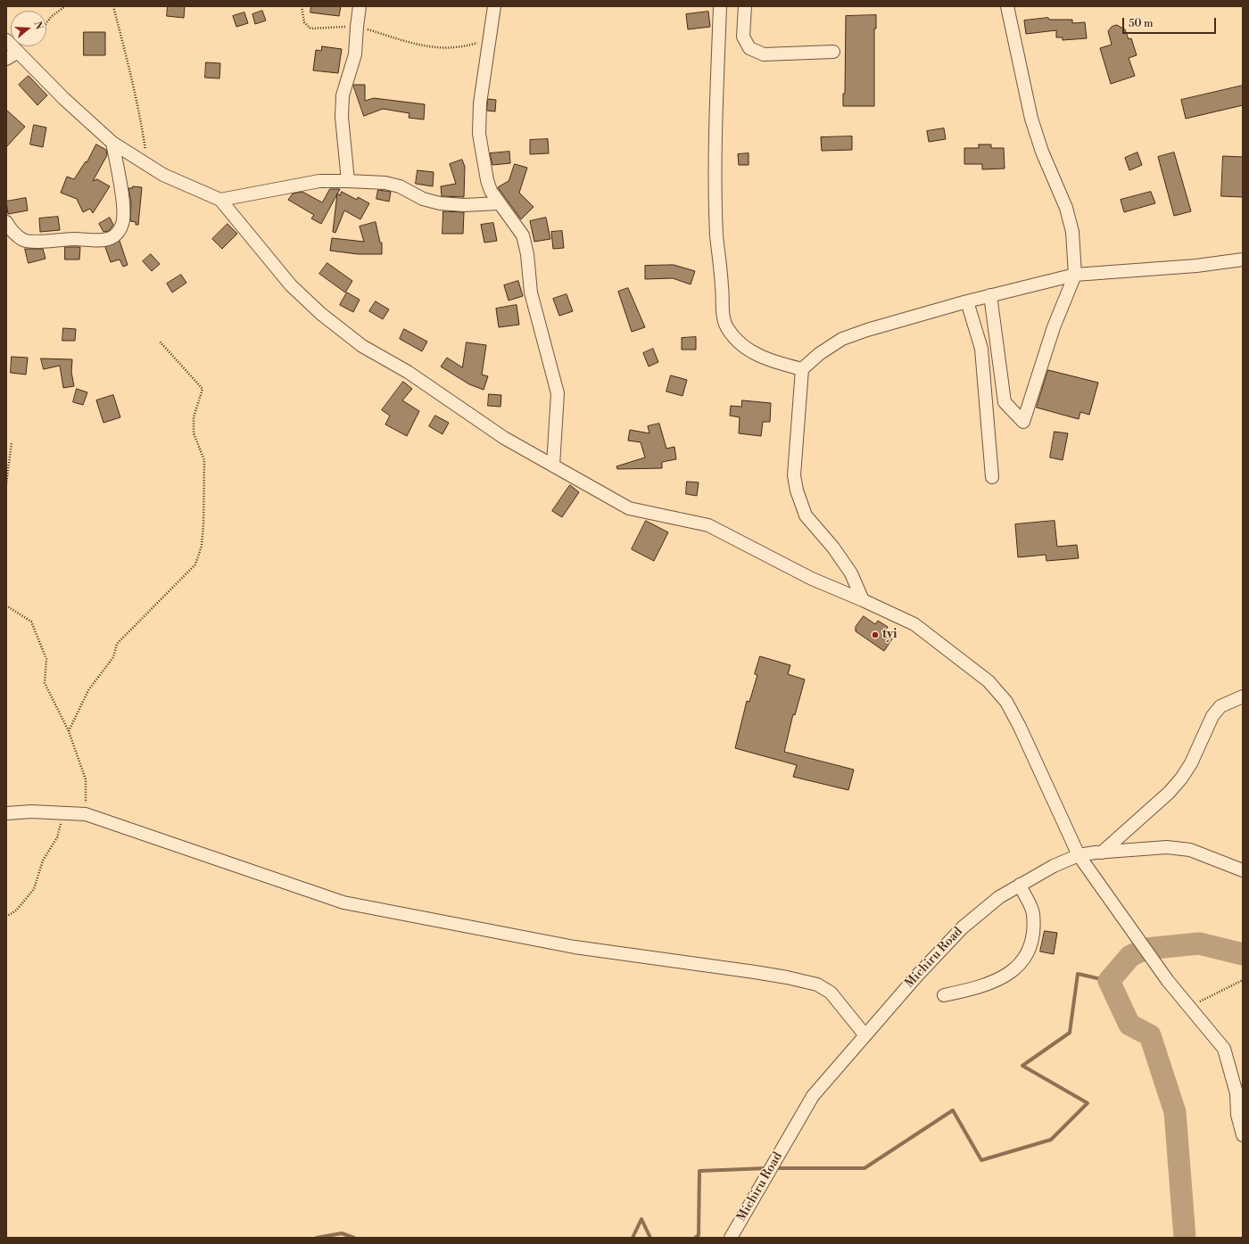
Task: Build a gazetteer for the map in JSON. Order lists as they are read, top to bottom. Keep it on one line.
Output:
{"streets":{"street":["Michiru Road"]},"places":["tyi"],"scale_bar":"50 m","north":"right"}
